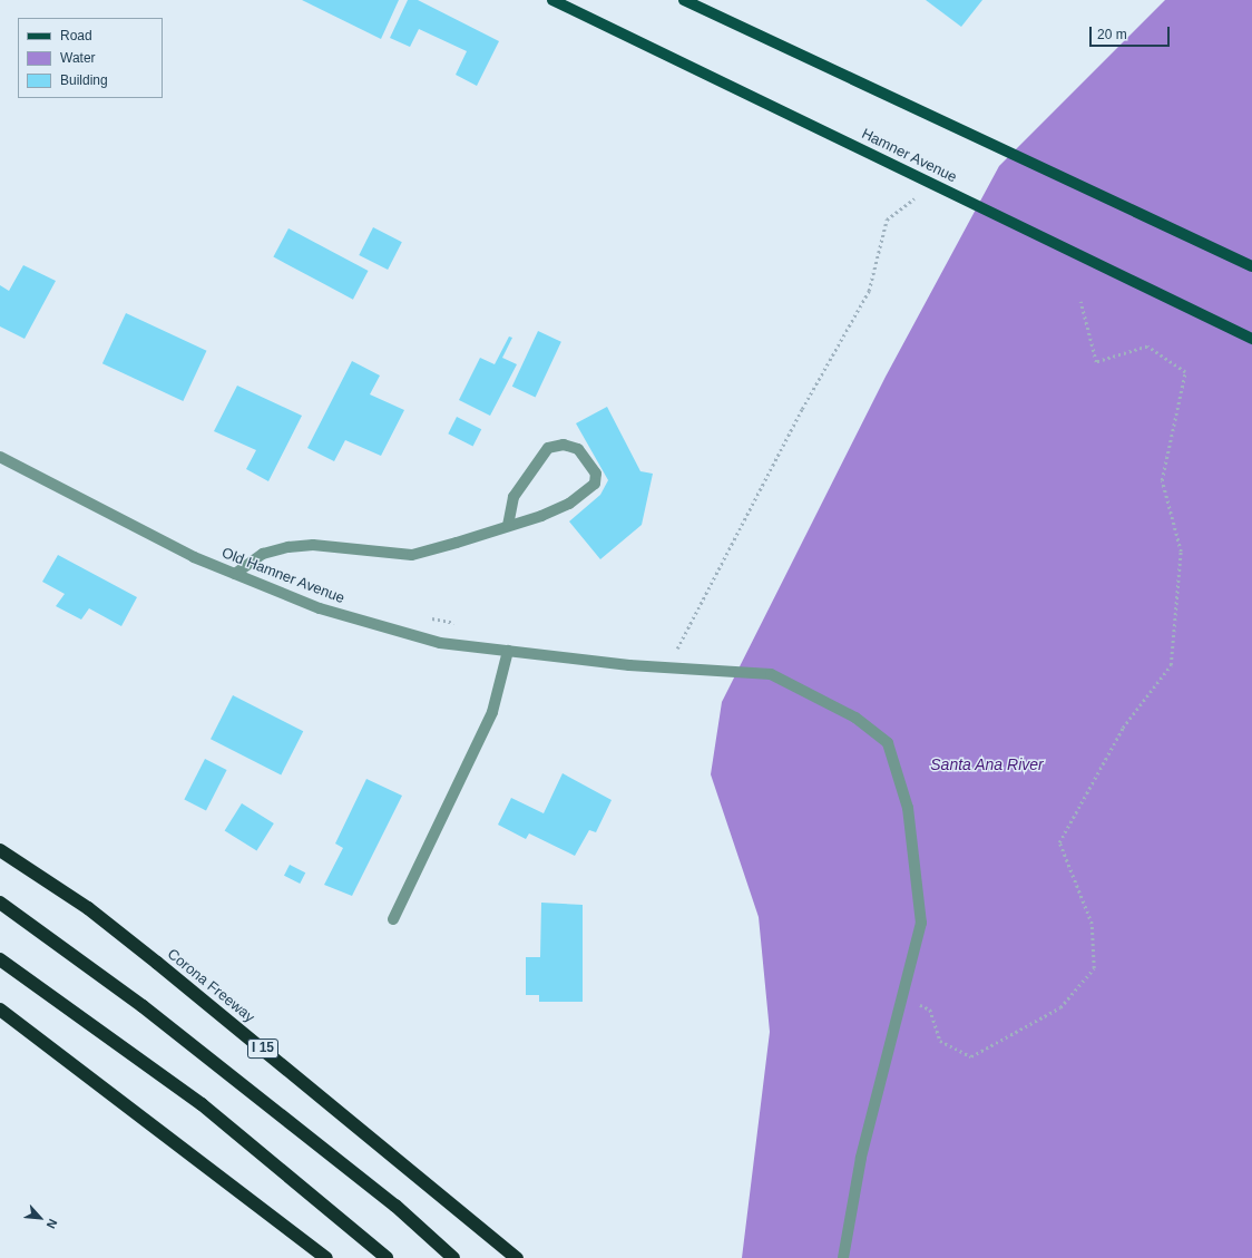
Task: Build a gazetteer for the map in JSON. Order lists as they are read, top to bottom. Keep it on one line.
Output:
{"streets":{"highway":["Corona Freeway","I 15"],"main road":["Hamner Avenue"],"street":["Old Hamner Avenue"]},"water":["Santa Ana River"],"legend":["Road","Water","Building"],"scale_bar":"20 m","north":"bottom right"}
